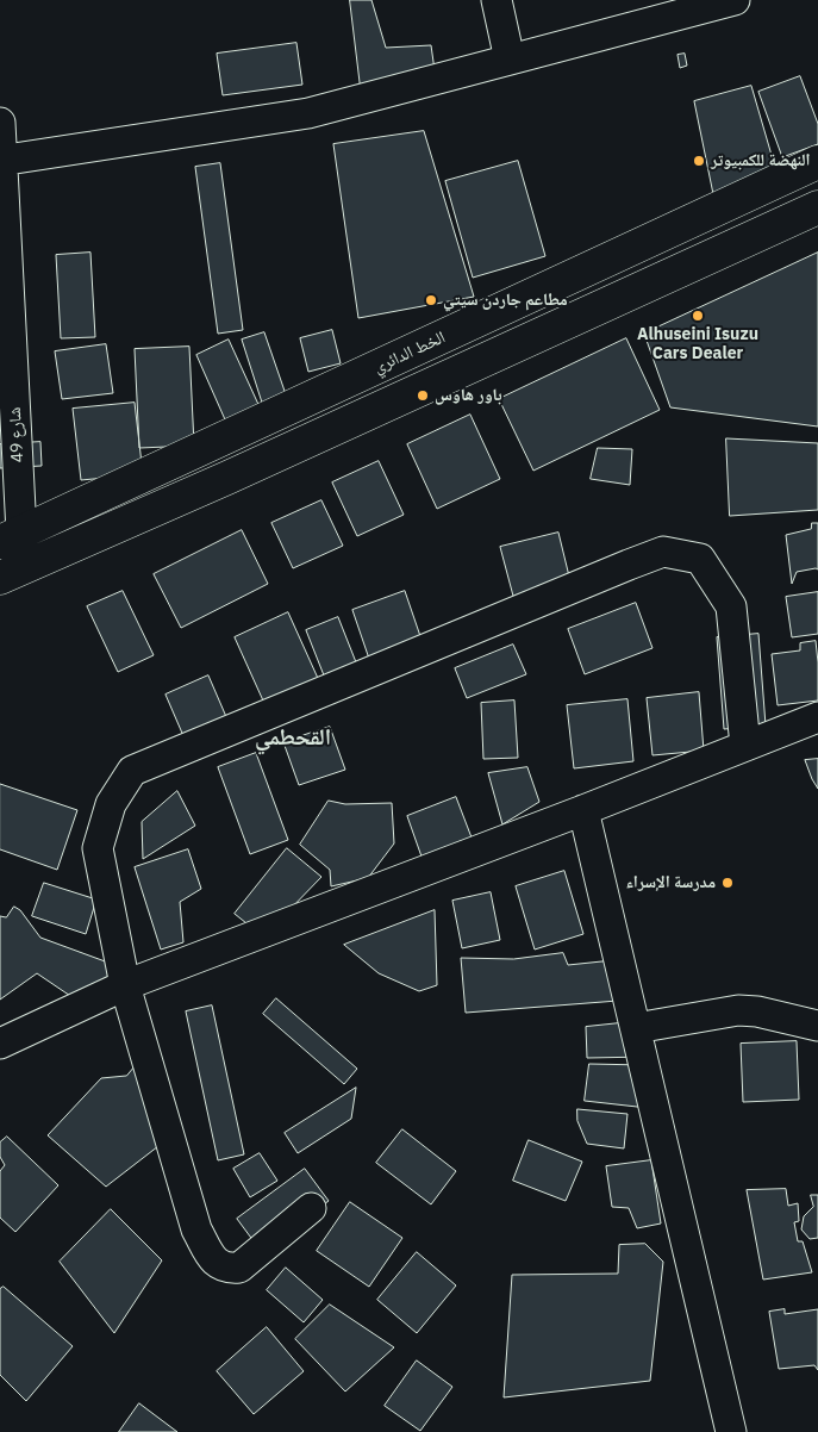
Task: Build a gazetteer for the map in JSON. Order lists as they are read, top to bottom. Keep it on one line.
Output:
{"streets":{"main road":["الخط الدائري"],"street":["شارع 49"]},"crossings":[["الخط الدائري","شارع 49"]],"districts":["القحطمي"],"places":["النهضة للكمبيوتر","مطاعم جاردن سيتي","Alhuseini Isuzu Cars Dealer","باور هاوس","مدرسة الإسراء"]}
